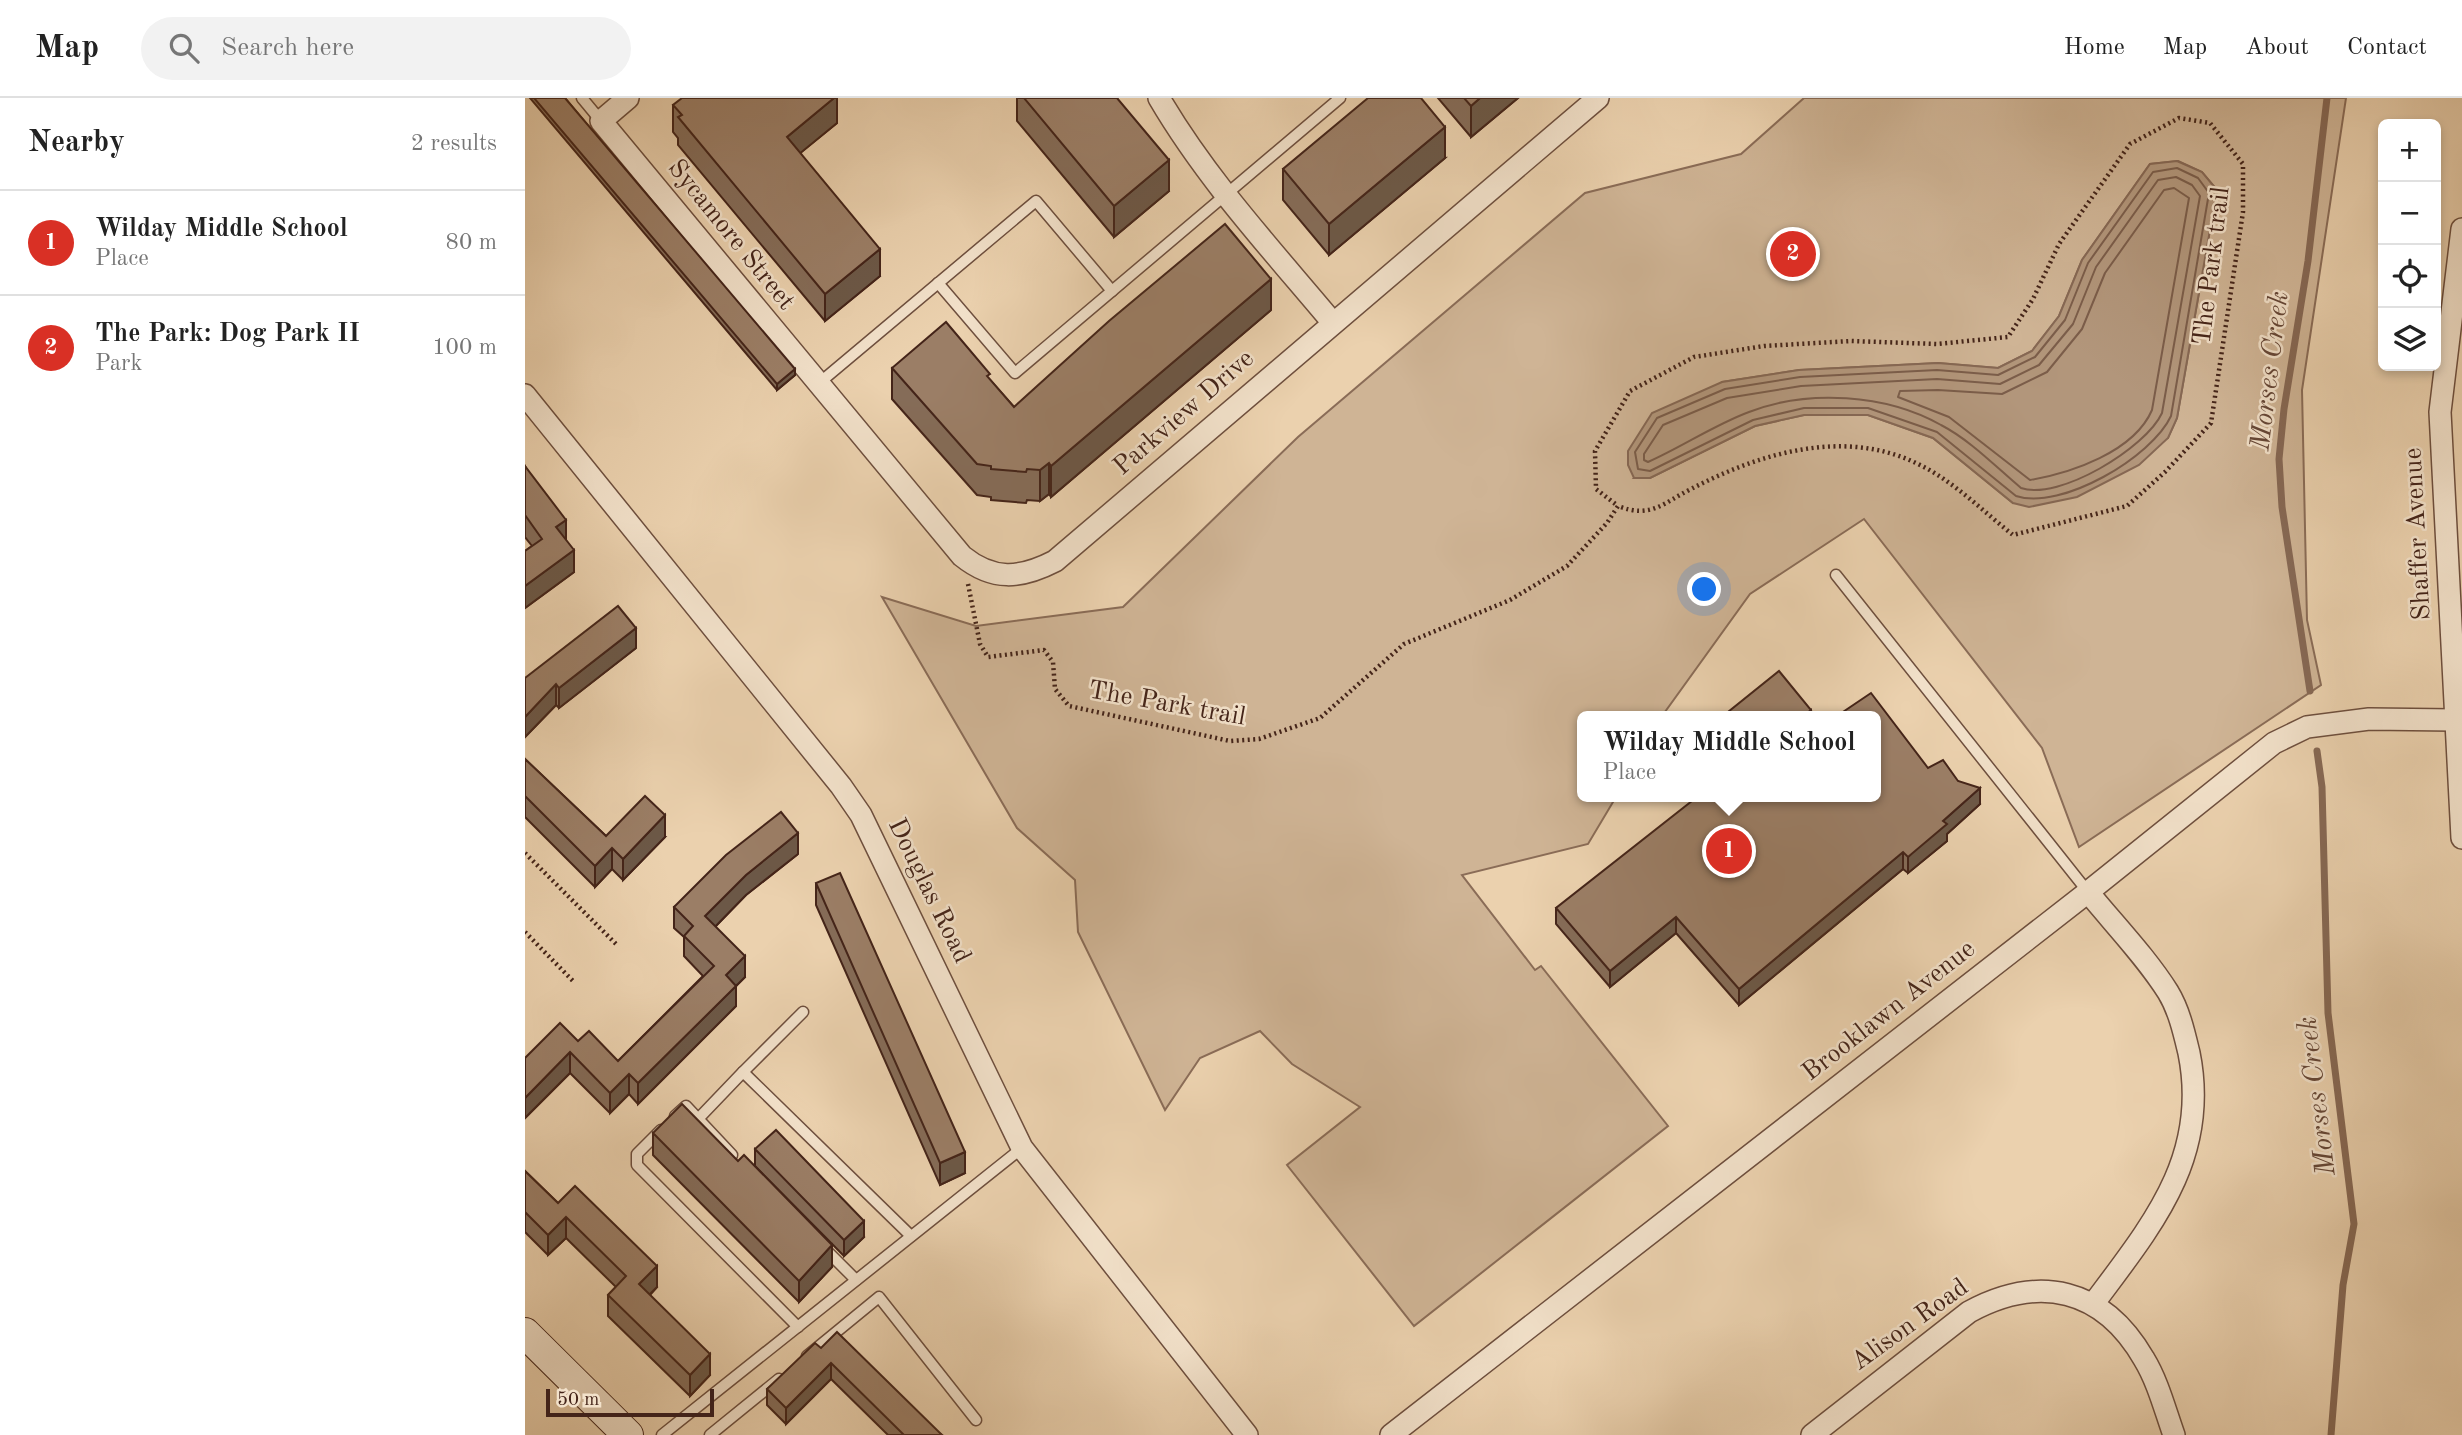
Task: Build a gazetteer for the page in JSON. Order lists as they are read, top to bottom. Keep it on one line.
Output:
{"streets":{"street":["Sycamore Street","Parkview Drive","Shaffer Avenue","Douglas Road","Brooklawn Avenue","Alison Road"],"path":["The Park trail"]},"crossings":[["Sycamore Street","Parkview Drive"],["The Park trail","Parkview Drive"],["Shaffer Avenue","Brooklawn Avenue"]],"water":["Morses Creek"],"scale_bar":"50 m","page":{"header":"Map","search":"Search here","nav":["Home","Map","About","Contact"],"heading":["Nearby","2 results"],"map_buttons":["+","−"],"list":[{"mark":"1","name":"Wilday Middle School","note":"Place","value":"80 m"},{"mark":"2","name":"The Park: Dog Park II","note":"Park","value":"100 m"}],"pins":["2","1"],"popup":["Wilday Middle School","Place"],"scale":"50 m"}}
